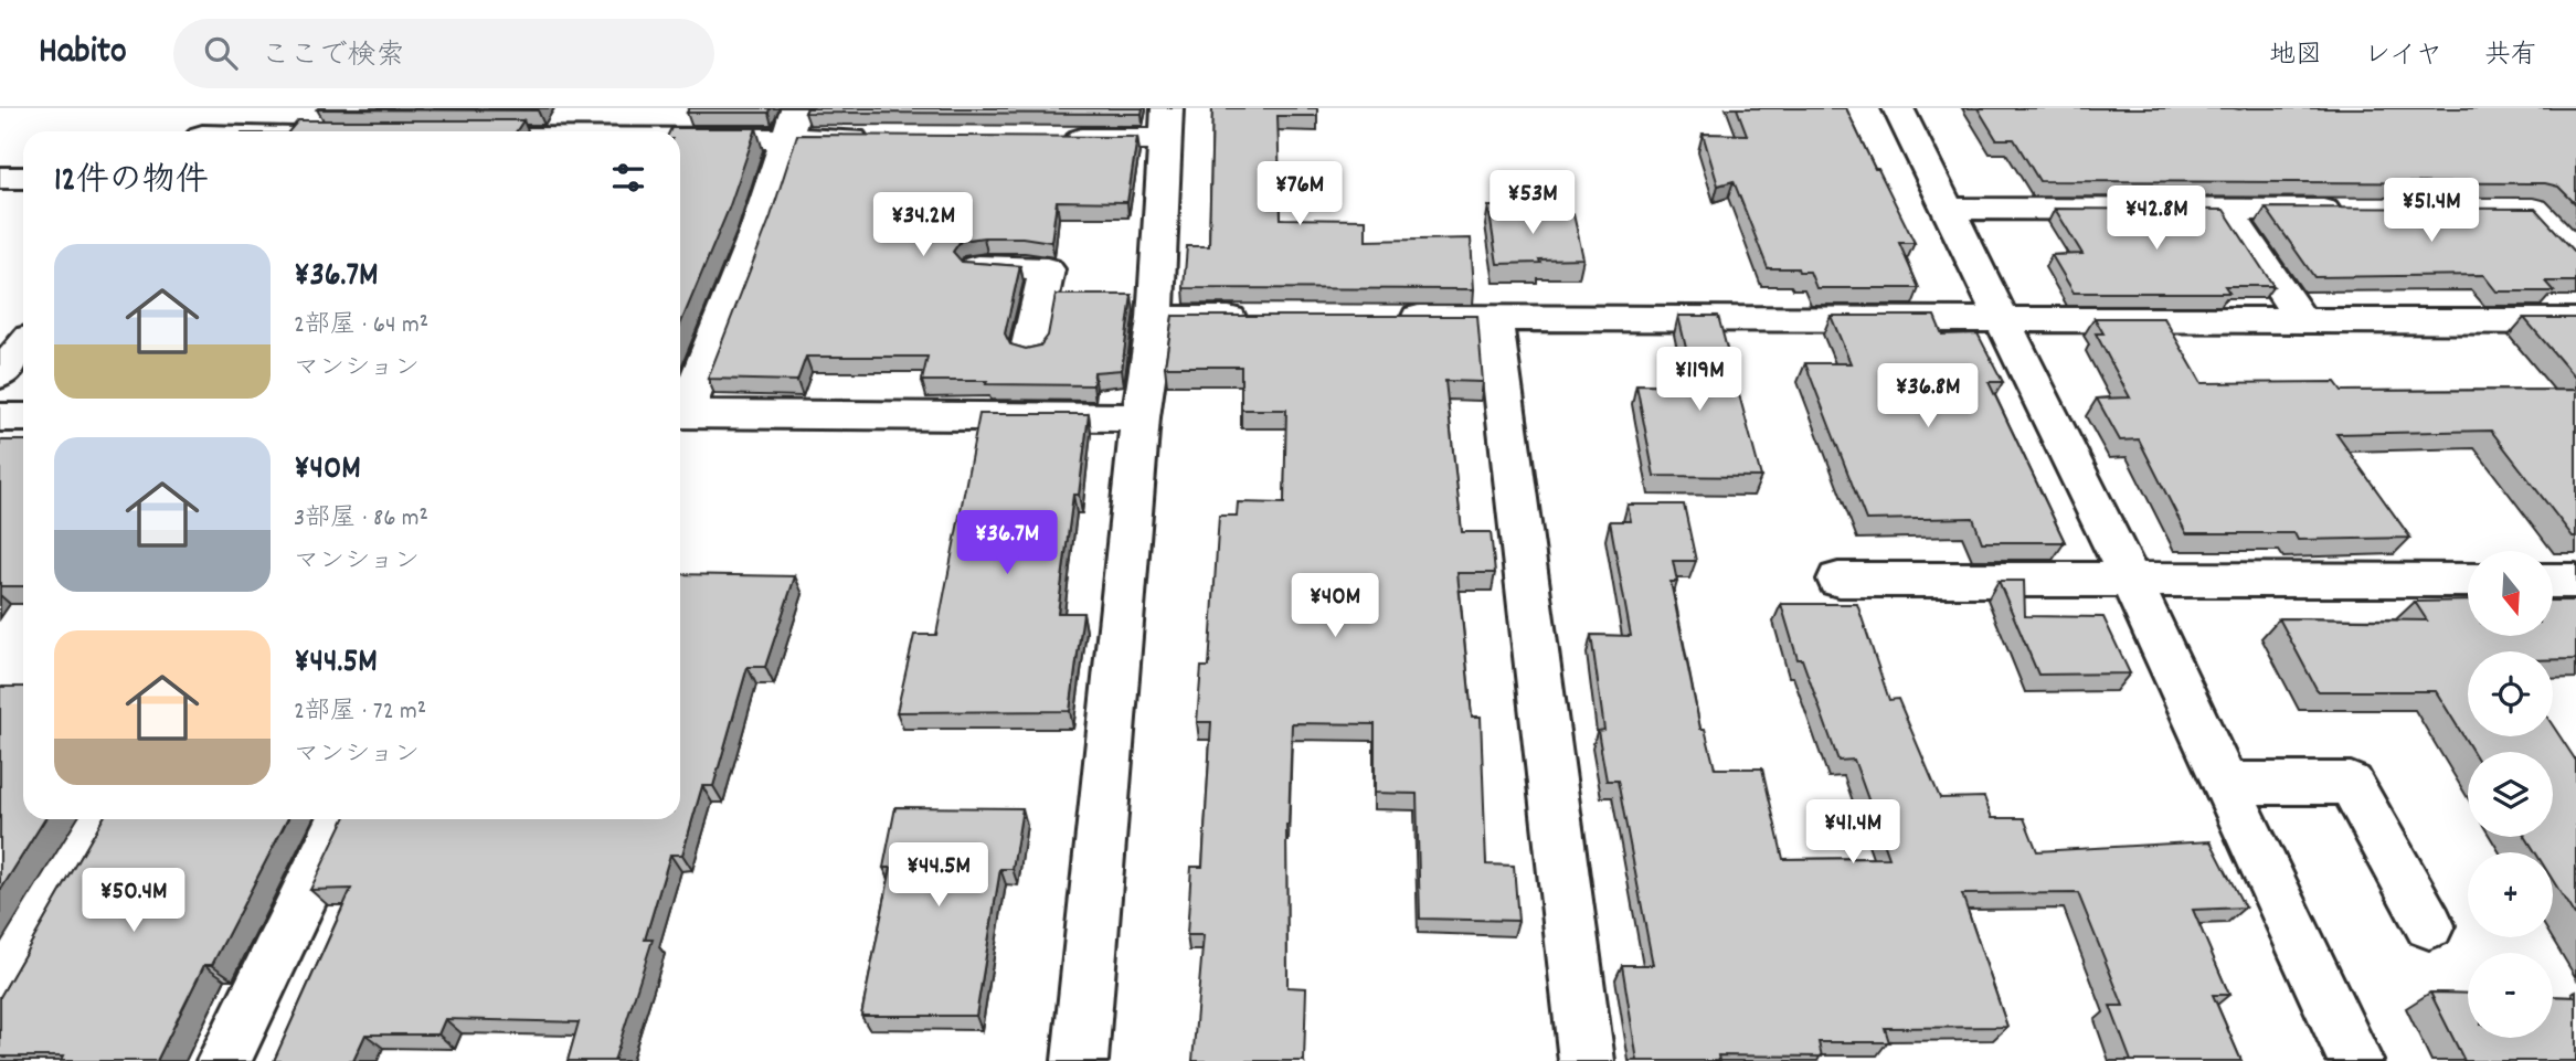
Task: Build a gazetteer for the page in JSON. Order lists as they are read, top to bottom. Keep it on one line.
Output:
{"north":"bottom","page":{"header":"Habito","search":"ここで検索","nav":["地図","レイヤ","共有"],"heading":"12件の物件","price":["¥76M","¥53M","¥51.4M","¥42.8M","¥34.2M","¥119M","¥36.8M","¥36.7M","¥40M","¥41.4M","¥44.5M","¥50.4M"],"list":[{"name":"¥36.7M","note":"2部屋 · 64 m² · マンション"},{"name":"¥40M","note":"3部屋 · 86 m² · マンション"},{"name":"¥44.5M","note":"2部屋 · 72 m² · マンション"}],"map_buttons":["+","−"]}}
